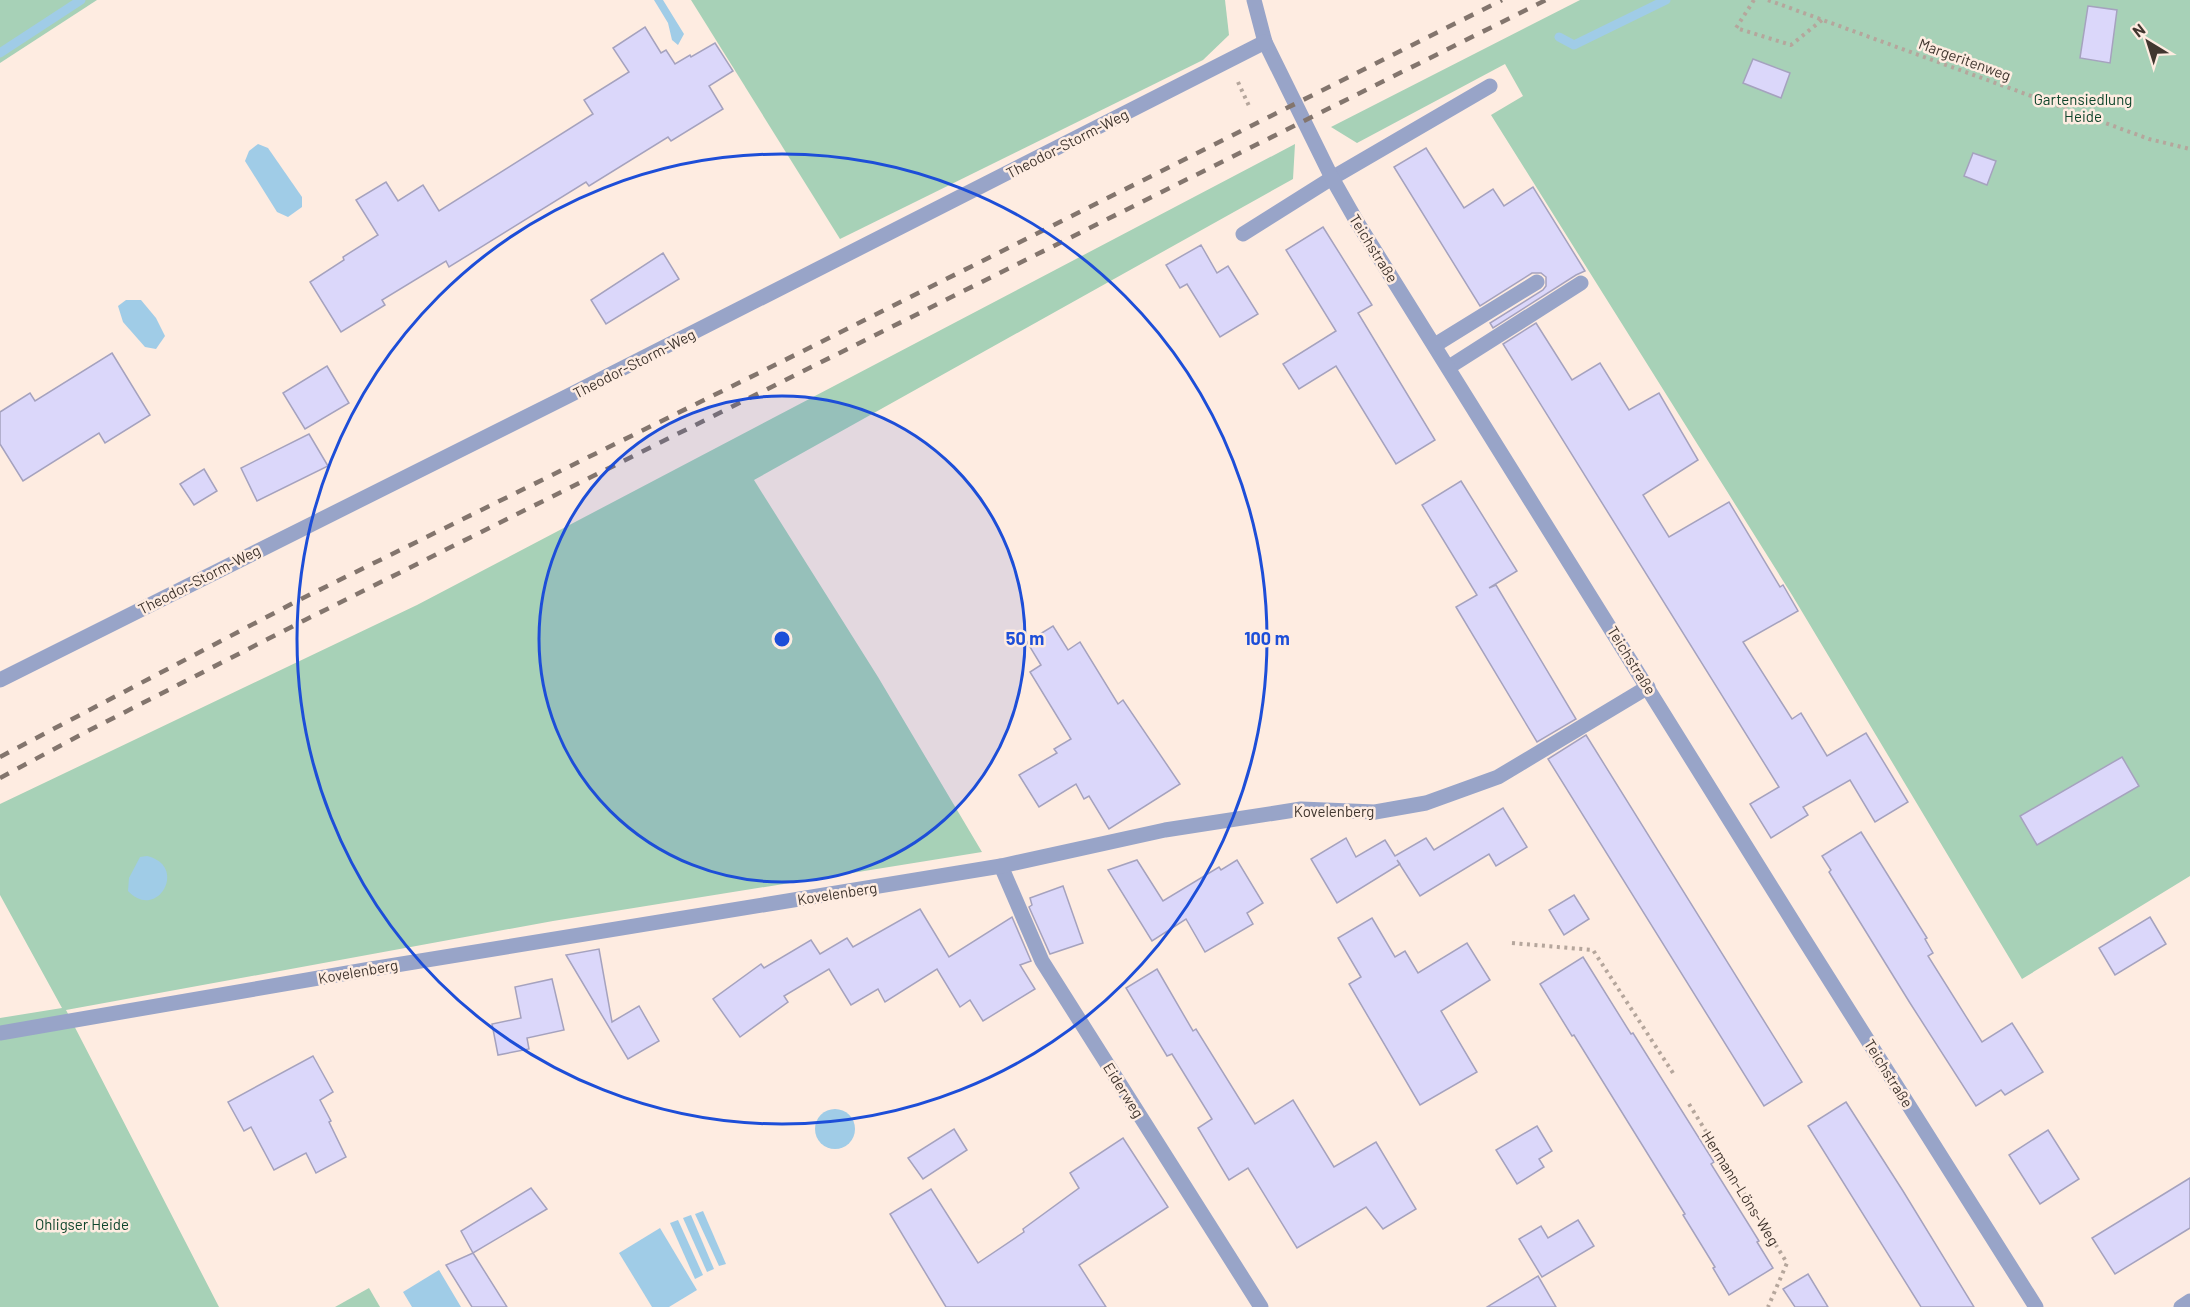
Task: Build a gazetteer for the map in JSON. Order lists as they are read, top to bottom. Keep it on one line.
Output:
{"streets":{"street":["Theodor-Storm-Weg","Teichstraße","Kovelenberg","Eiderweg"],"path":["Margeritenweg","Hermann-Löns-Weg"]},"crossings":[["Theodor-Storm-Weg","Teichstraße"],["Teichstraße","Kovelenberg"],["Kovelenberg","Eiderweg"]],"parks":["Gartensiedlung Heide","Ohligser Heide"],"north":"top left","rings":["50 m","100 m"]}
